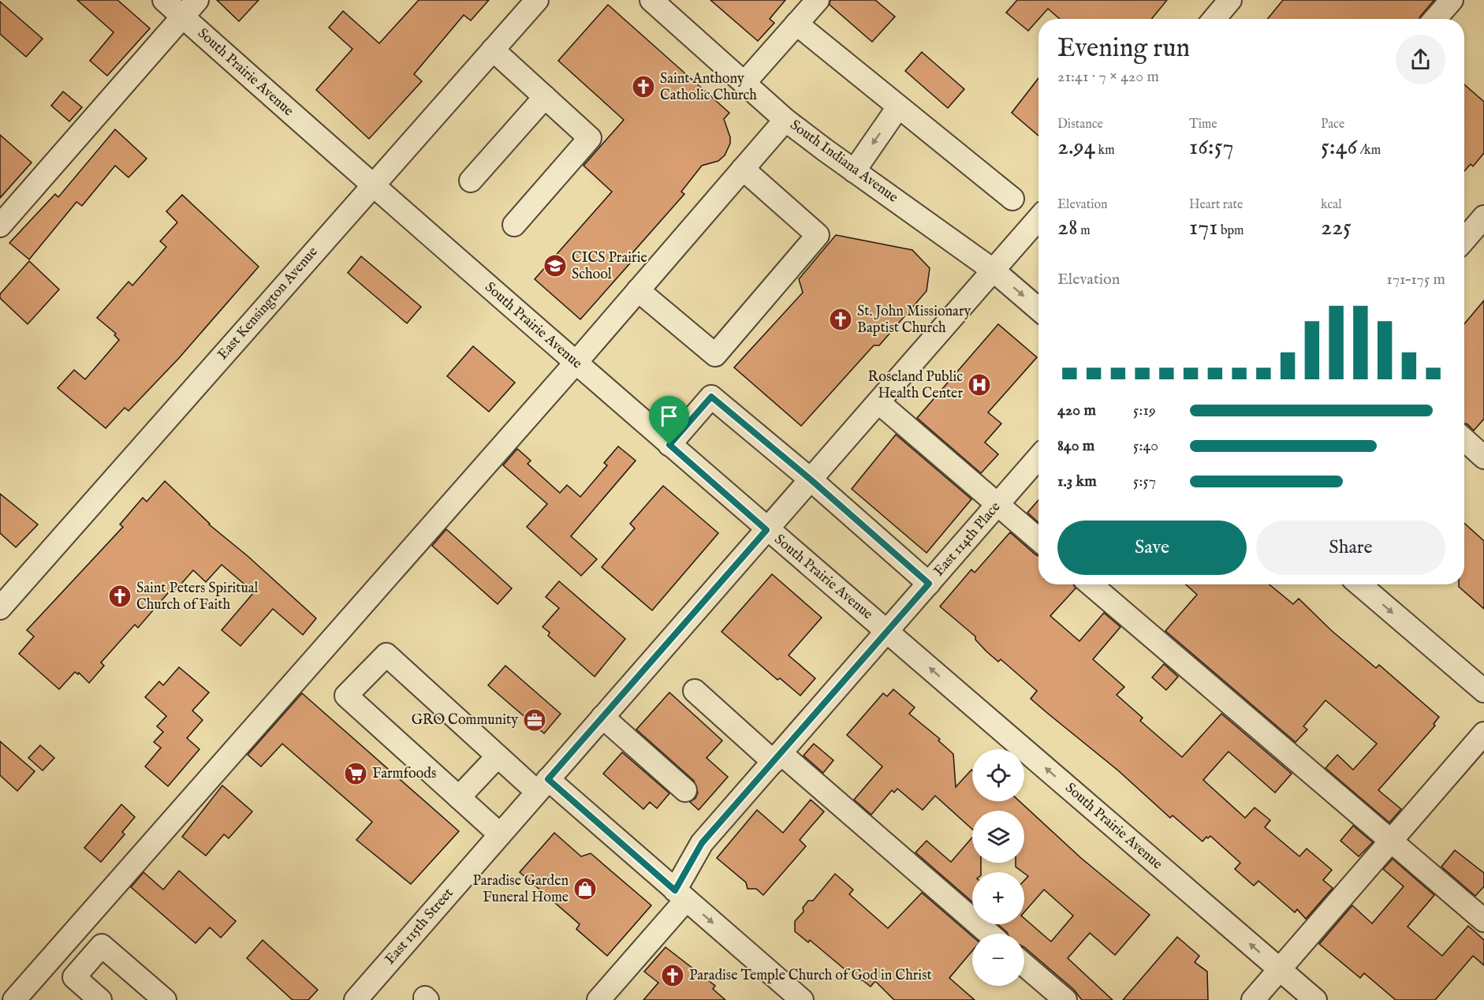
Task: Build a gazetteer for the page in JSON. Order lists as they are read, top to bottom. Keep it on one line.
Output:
{"streets":{"street":["South Prairie Avenue","South Indiana Avenue","East Kensington Avenue","East 114th Place","East 115th Street"]},"crossings":[["South Prairie Avenue","East Kensington Avenue"],["South Prairie Avenue","East 114th Place"],["South Prairie Avenue","East 115th Street"],["South Indiana Avenue","East 115th Street"]],"places":{"church":["Saint Anthony Catholic Church","St. John Missionary Baptist Church","Saint Peters Spiritual Church of Faith","Paradise Temple Church of God in Christ"],"school or university":["CICS Prairie School"],"hospital":["Roseland Public Health Center"],"office":["GRO Community"],"supermarket":["Farmfoods"],"shop":["Paradise Garden Funeral Home"]},"page":{"heading":["Evening run","21:41 · 7 × 420 m"],"stats":[["Distance","2.94 km"],["Time","16:57"],["Pace","5:46 /km"],["Elevation","28 m"],["Heart rate","171 bpm"],["kcal","225"]],"chart":["Elevation","171–175 m"],"list":[{"name":"420 m","note":"5:19"},{"name":"840 m","note":"5:40"},{"name":"1.3 km","note":"5:57"}],"buttons":["Save","Share"],"map_buttons":["+","−"]}}
